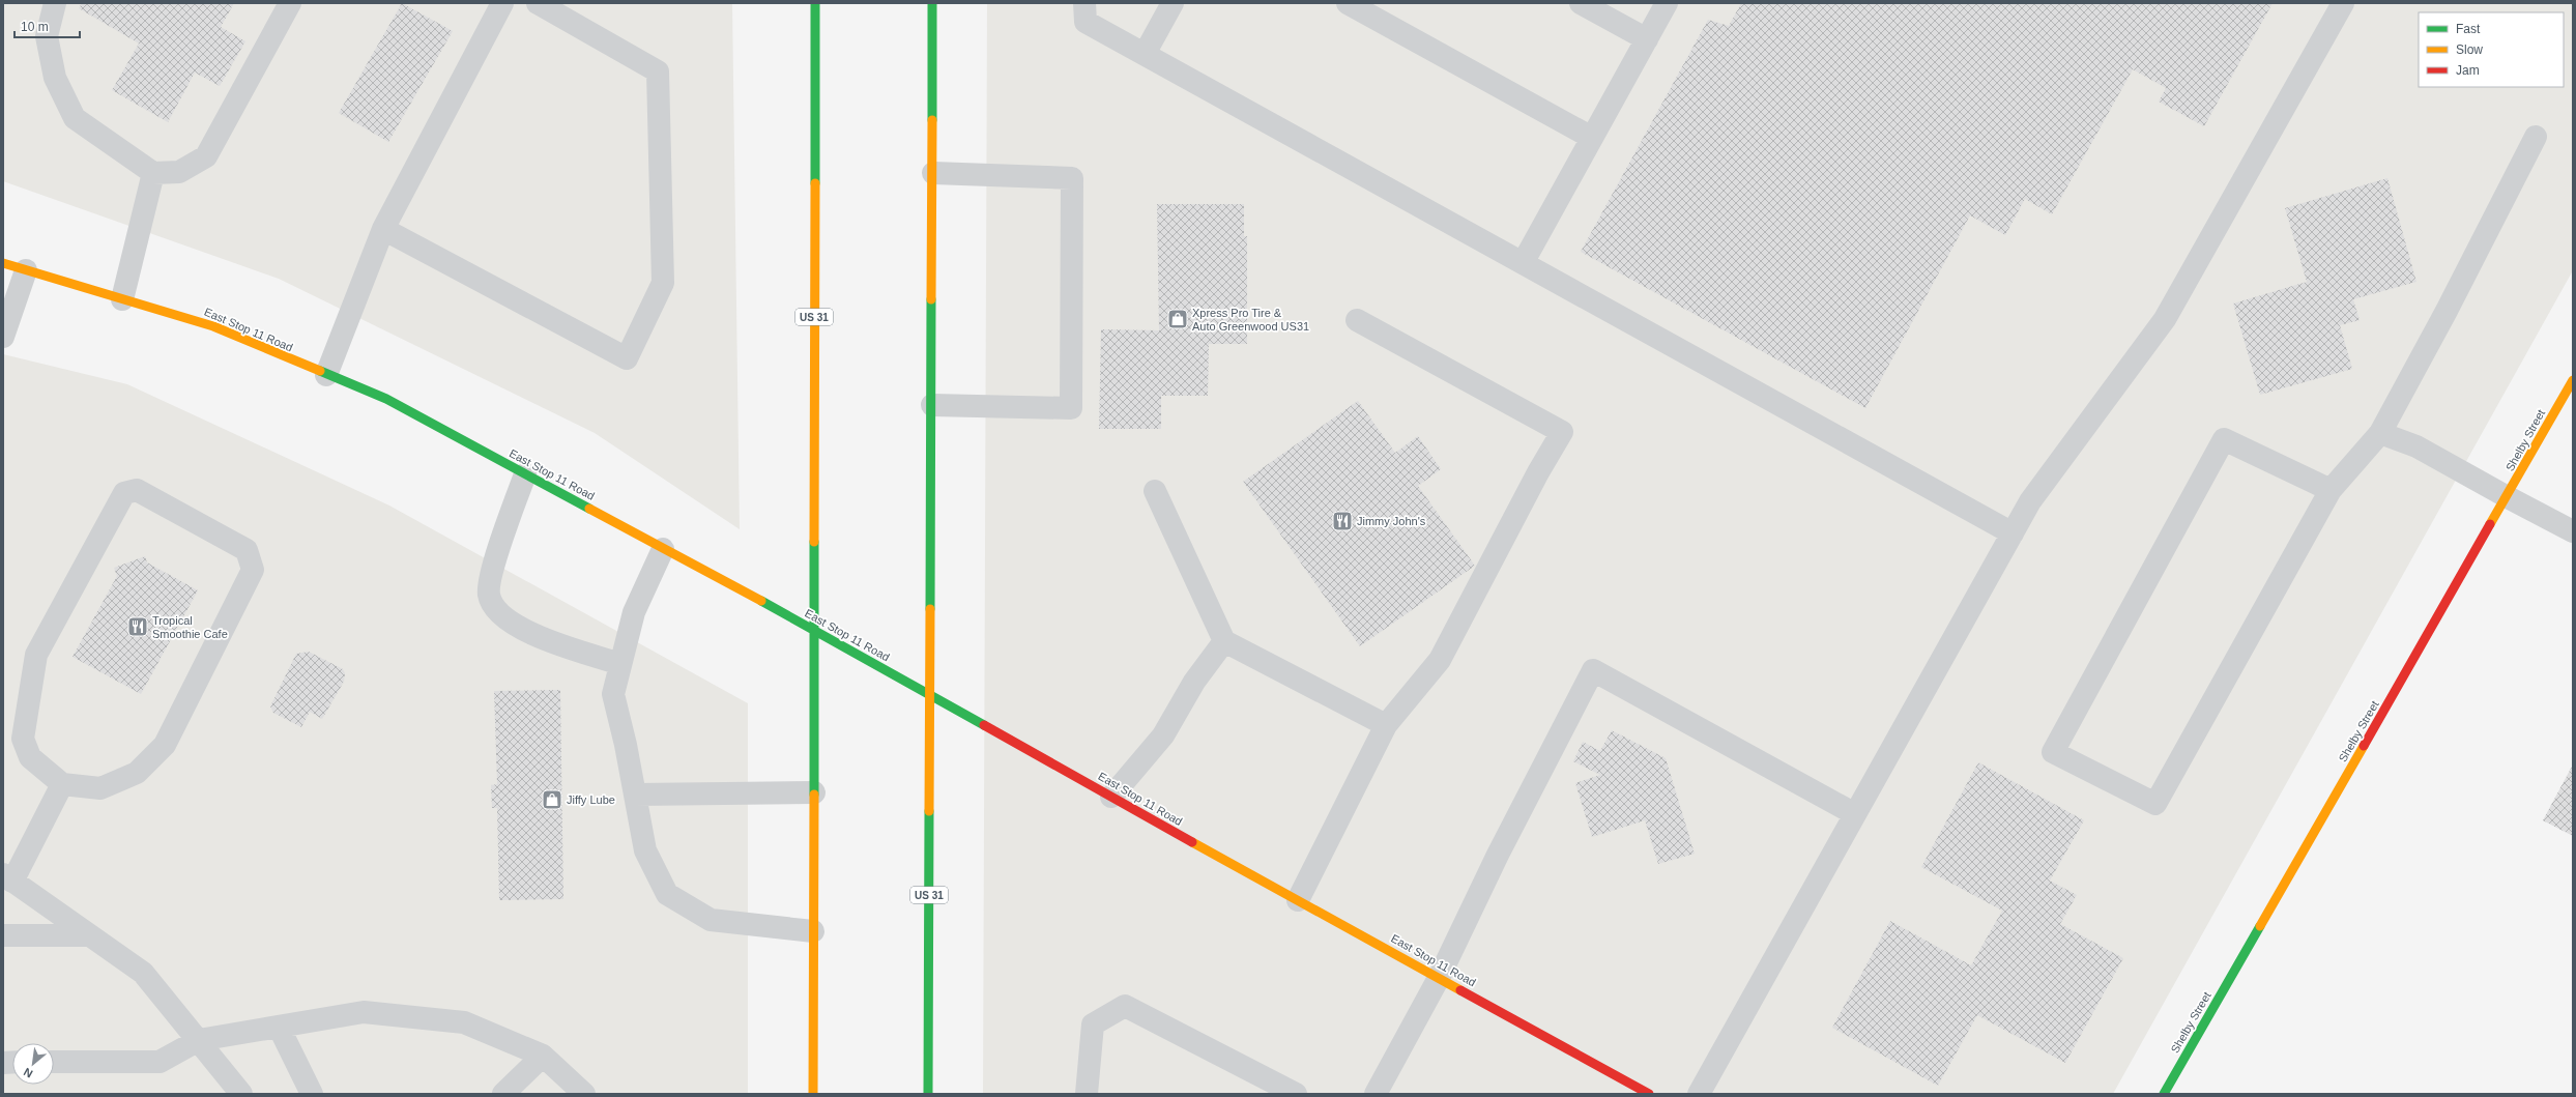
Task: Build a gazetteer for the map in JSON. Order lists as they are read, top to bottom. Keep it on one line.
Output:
{"streets":{"main road":["US 31","East Stop 11 Road","Shelby Street"]},"crossings":[["US 31","East Stop 11 Road"]],"places":{"shop":["Xpress Pro Tire & Auto Greenwood US31","Jiffy Lube"],"restaurant":["Jimmy John's","Tropical Smoothie Cafe"]},"legend":["Fast","Slow","Jam"],"scale_bar":"10 m","north":"bottom left"}
